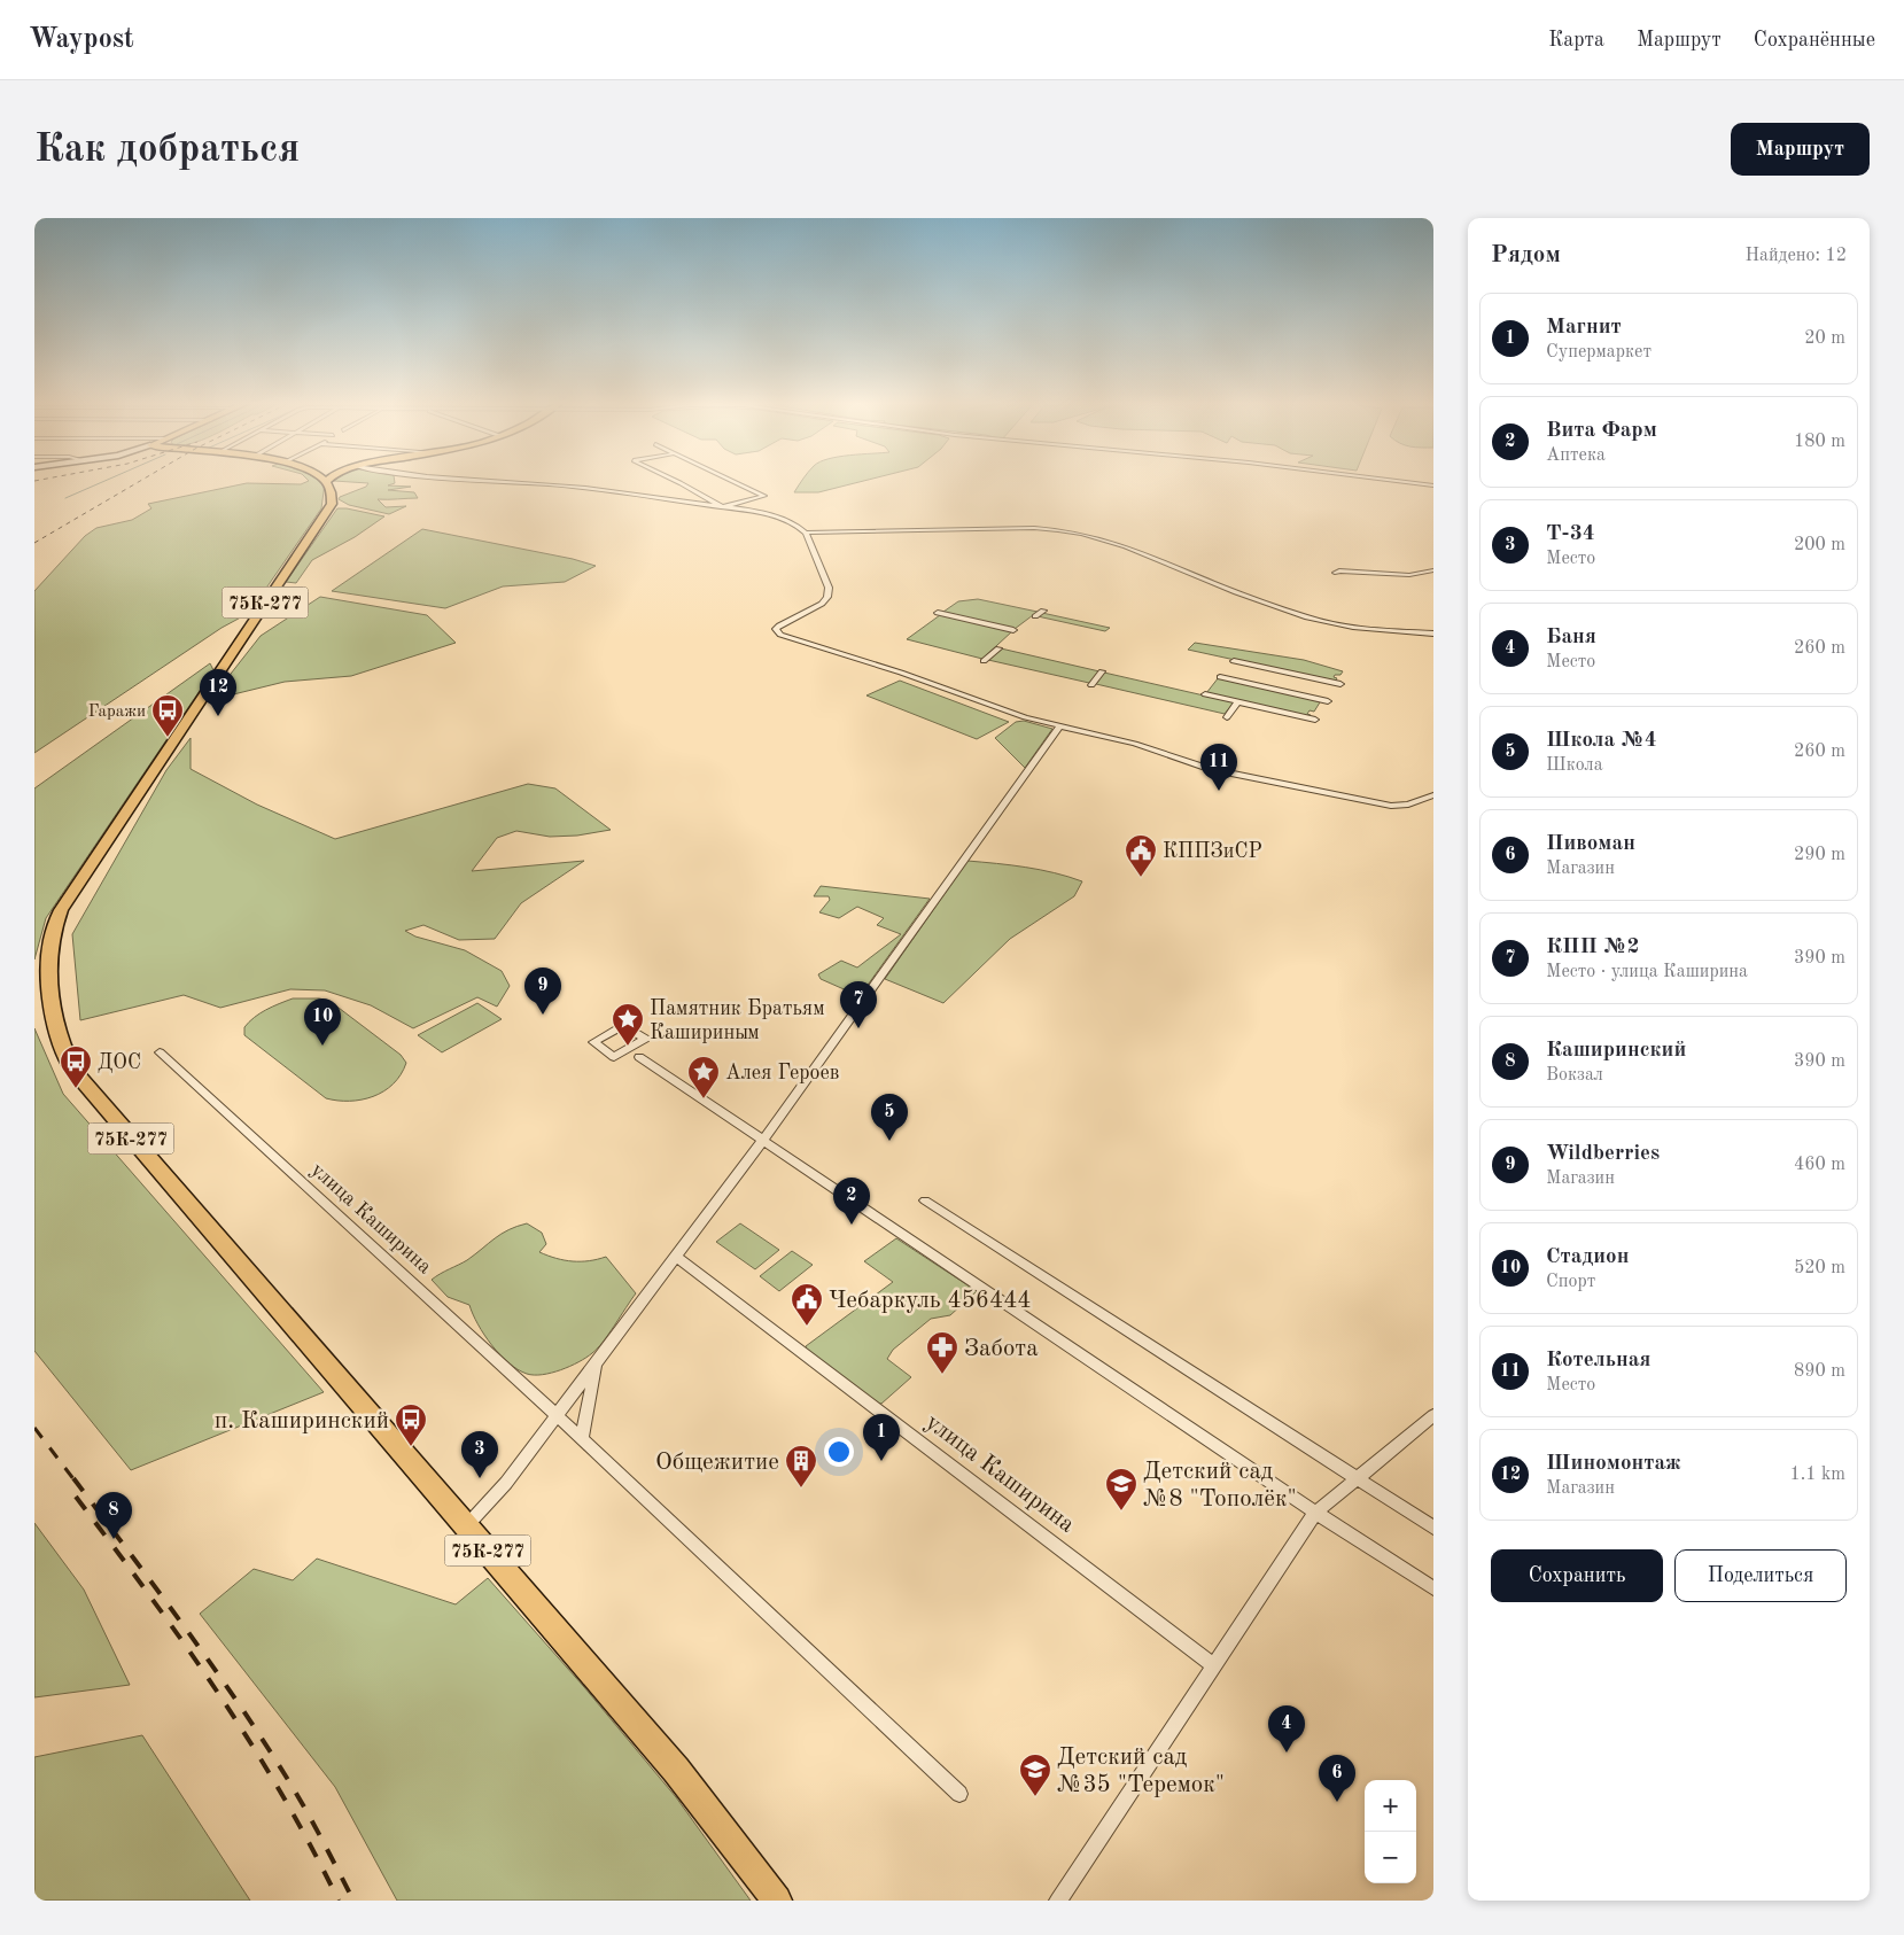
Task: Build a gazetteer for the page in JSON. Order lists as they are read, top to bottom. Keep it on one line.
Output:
{"streets":{"main road":["75К-277"],"street":["улица Каширина"]},"places":{"bus stop":["Гаражи","ДОС","п. Каширинский"],"public building":["КППЗиСР","Чебаpкуль 456444"],"place":["Памятник Братьям Кашириным","Алея Героев"],"pharmacy":["Забота"],"building":["Общежитие"],"school or university":["Детский сад №8 \"Тополёк\"","Детский сад №35 \"Теремок\""]},"page":{"header":"Waypost","nav":["Карта","Маршрут","Сохранённые"],"buttons":["Маршрут",["Сохранить","Поделиться"]],"title":"Как добраться","heading":["Рядом","Найдено: 12"],"list":[{"mark":"1","name":"Магнит","note":"Супермаркет","value":"20 m"},{"mark":"2","name":"Вита Фарм","note":"Аптека","value":"180 m"},{"mark":"3","name":"Т-34","note":"Место","value":"200 m"},{"mark":"4","name":"Баня","note":"Место","value":"260 m"},{"mark":"5","name":"Школа №4","note":"Школа","value":"260 m"},{"mark":"6","name":"Пивоман","note":"Магазин","value":"290 m"},{"mark":"7","name":"КПП №2","note":"Место · улица Каширина","value":"390 m"},{"mark":"8","name":"Каширинский","note":"Вокзал","value":"390 m"},{"mark":"9","name":"Wildberries","note":"Магазин","value":"460 m"},{"mark":"10","name":"Стадион","note":"Спорт","value":"520 m"},{"mark":"11","name":"Котельная","note":"Место","value":"890 m"},{"mark":"12","name":"Шиномонтаж","note":"Магазин","value":"1.1 km"}],"pins":["12","11","9","7","10","5","2","1","3","8","4","6"],"map_buttons":["+","−"]}}
